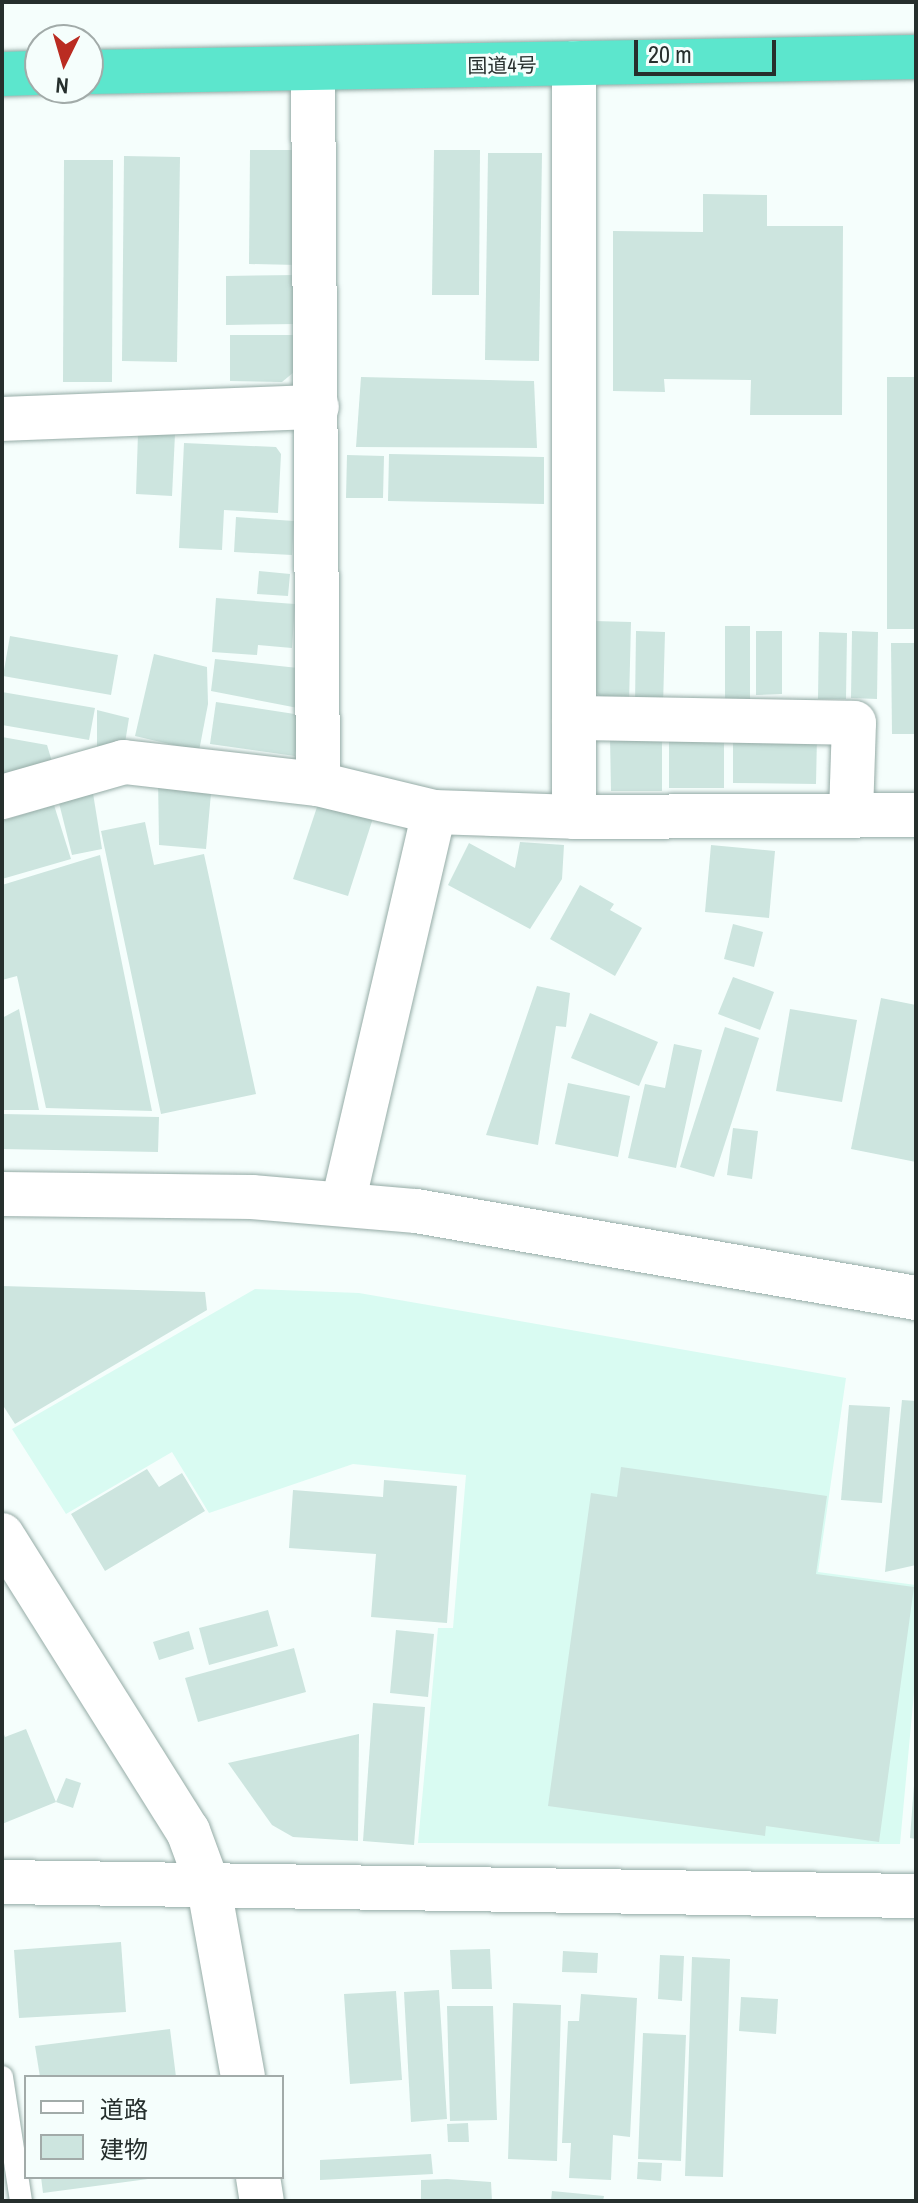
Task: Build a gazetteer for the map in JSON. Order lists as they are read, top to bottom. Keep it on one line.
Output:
{"streets":{"highway":["国道4号"]},"legend":["道路","建物"],"scale_bar":"20 m","north":"bottom"}
